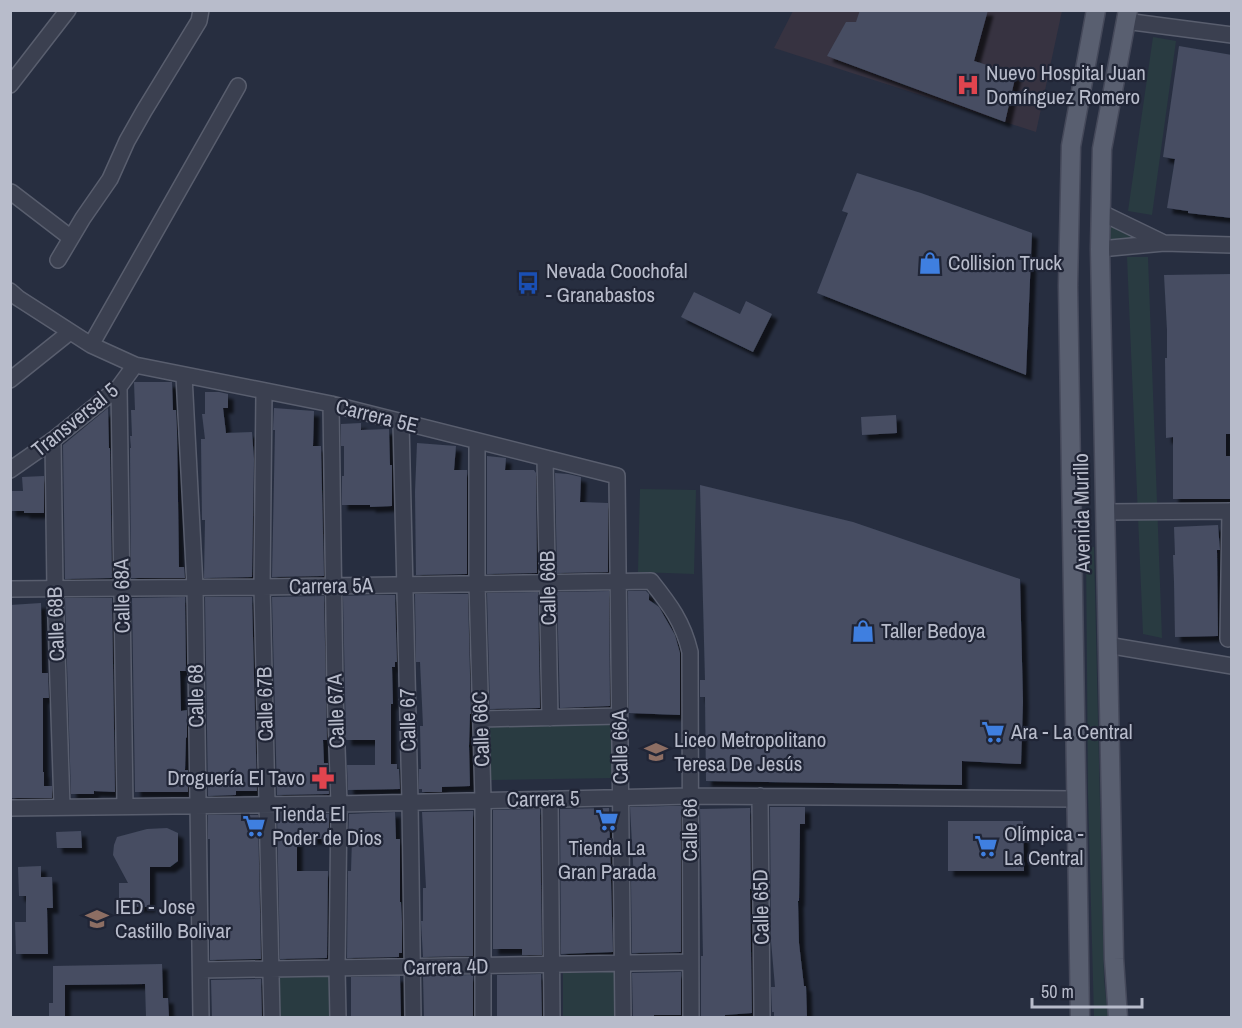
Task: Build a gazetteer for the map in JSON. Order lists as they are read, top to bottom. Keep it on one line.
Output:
{"streets":{"main road":["Avenida Murillo"],"street":["Carrera 5E","Transversal 5","Carrera 5A","Calle 66B","Calle 68A","Calle 68B","Calle 68","Calle 67B","Calle 67A","Calle 67","Calle 66C","Calle 66A","Carrera 5","Calle 66","Calle 65D","Carrera 4D"]},"crossings":[["Carrera 5E","Transversal 5"],["Carrera 5E","Calle 66B"],["Carrera 5E","Calle 68"],["Carrera 5E","Calle 67B"],["Carrera 5E","Calle 67A"],["Carrera 5E","Calle 67"],["Carrera 5E","Calle 66C"],["Carrera 5E","Calle 66A"],["Transversal 5","Calle 68A"],["Transversal 5","Calle 68B"],["Avenida Murillo","Carrera 5"],["Carrera 5A","Calle 66B"],["Carrera 5A","Calle 68A"],["Carrera 5A","Calle 68B"],["Carrera 5A","Calle 68"],["Carrera 5A","Calle 67B"],["Carrera 5A","Calle 67A"],["Carrera 5A","Calle 67"],["Carrera 5A","Calle 66C"],["Carrera 5A","Calle 66A"],["Carrera 5A","Calle 66"],["Calle 68A","Carrera 5"],["Calle 68B","Carrera 5"],["Calle 68","Carrera 5"],["Calle 68","Carrera 4D"],["Calle 67B","Carrera 5"],["Calle 67B","Carrera 4D"],["Calle 67A","Carrera 5"],["Calle 67A","Carrera 4D"],["Calle 67","Carrera 5"],["Calle 67","Carrera 4D"],["Calle 66C","Carrera 5"],["Calle 66C","Carrera 4D"],["Calle 66A","Carrera 5"],["Calle 66A","Carrera 4D"],["Carrera 5","Calle 66"],["Carrera 5","Calle 65D"],["Calle 66","Carrera 4D"]],"places":{"hospital":["Nuevo Hospital Juan Domínguez Romero"],"shop":["Collision Truck","Taller Bedoya"],"bus stop":["Nevada Coochofal - Granabastos"],"supermarket":["Ara - La Central","Tienda La Gran Parada","Tienda El Poder de Dios","Olímpica - La Central"],"school or university":["Liceo Metropolitano Teresa De Jesús","IED - Jose Castillo Bolivar"],"pharmacy":["Droguería El Tavo"]},"scale_bar":"50 m"}
